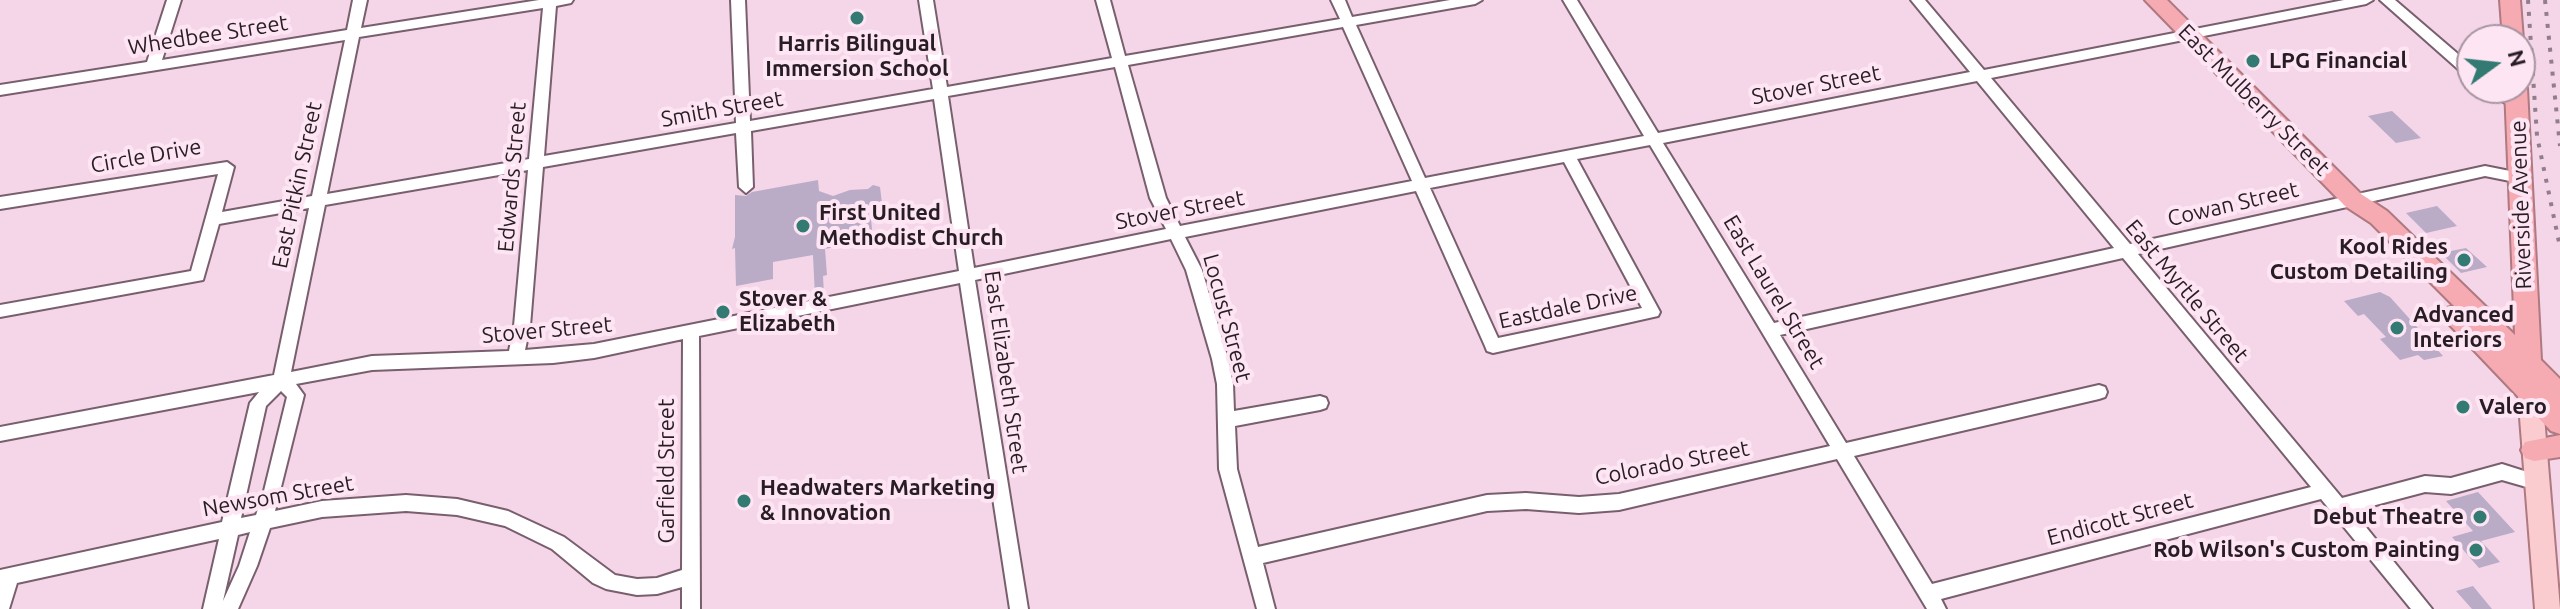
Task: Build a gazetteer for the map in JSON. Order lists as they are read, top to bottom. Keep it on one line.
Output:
{"streets":{"highway":["East Mulberry Street","Riverside Avenue"],"street":["Whedbee Street","Stover Street","Smith Street","Circle Drive","Edwards Street","East Pitkin Street","Cowan Street","East Myrtle Street","East Laurel Street","Eastdale Drive","Locust Street","East Elizabeth Street","Colorado Street","Garfield Street","Newsom Street","Endicott Street"]},"crossings":[["Whedbee Street","Edwards Street"],["Whedbee Street","East Pitkin Street"],["Stover Street","East Mulberry Street"],["Stover Street","Edwards Street"],["Stover Street","East Pitkin Street"],["Stover Street","East Myrtle Street"],["Stover Street","East Laurel Street"],["Stover Street","Eastdale Drive"],["Stover Street","Locust Street"],["Stover Street","East Elizabeth Street"],["Stover Street","Garfield Street"],["East Mulberry Street","Cowan Street"],["East Mulberry Street","Riverside Avenue"],["Smith Street","Circle Drive"],["Smith Street","Edwards Street"],["Smith Street","East Pitkin Street"],["Smith Street","Locust Street"],["Smith Street","East Elizabeth Street"],["East Pitkin Street","Newsom Street"],["Cowan Street","Riverside Avenue"],["Cowan Street","East Myrtle Street"],["Cowan Street","East Laurel Street"],["East Myrtle Street","Endicott Street"],["East Laurel Street","Colorado Street"],["East Laurel Street","Endicott Street"],["Locust Street","Colorado Street"],["Garfield Street","Newsom Street"]],"places":["Harris Bilingual Immersion School","LPG Financial","First United Methodist Church","Kool Rides Custom Detailing","Stover & Elizabeth","Advanced Interiors","Valero","Headwaters Marketing & Innovation","Debut Theatre","Rob Wilson's Custom Painting"],"north":"right"}
